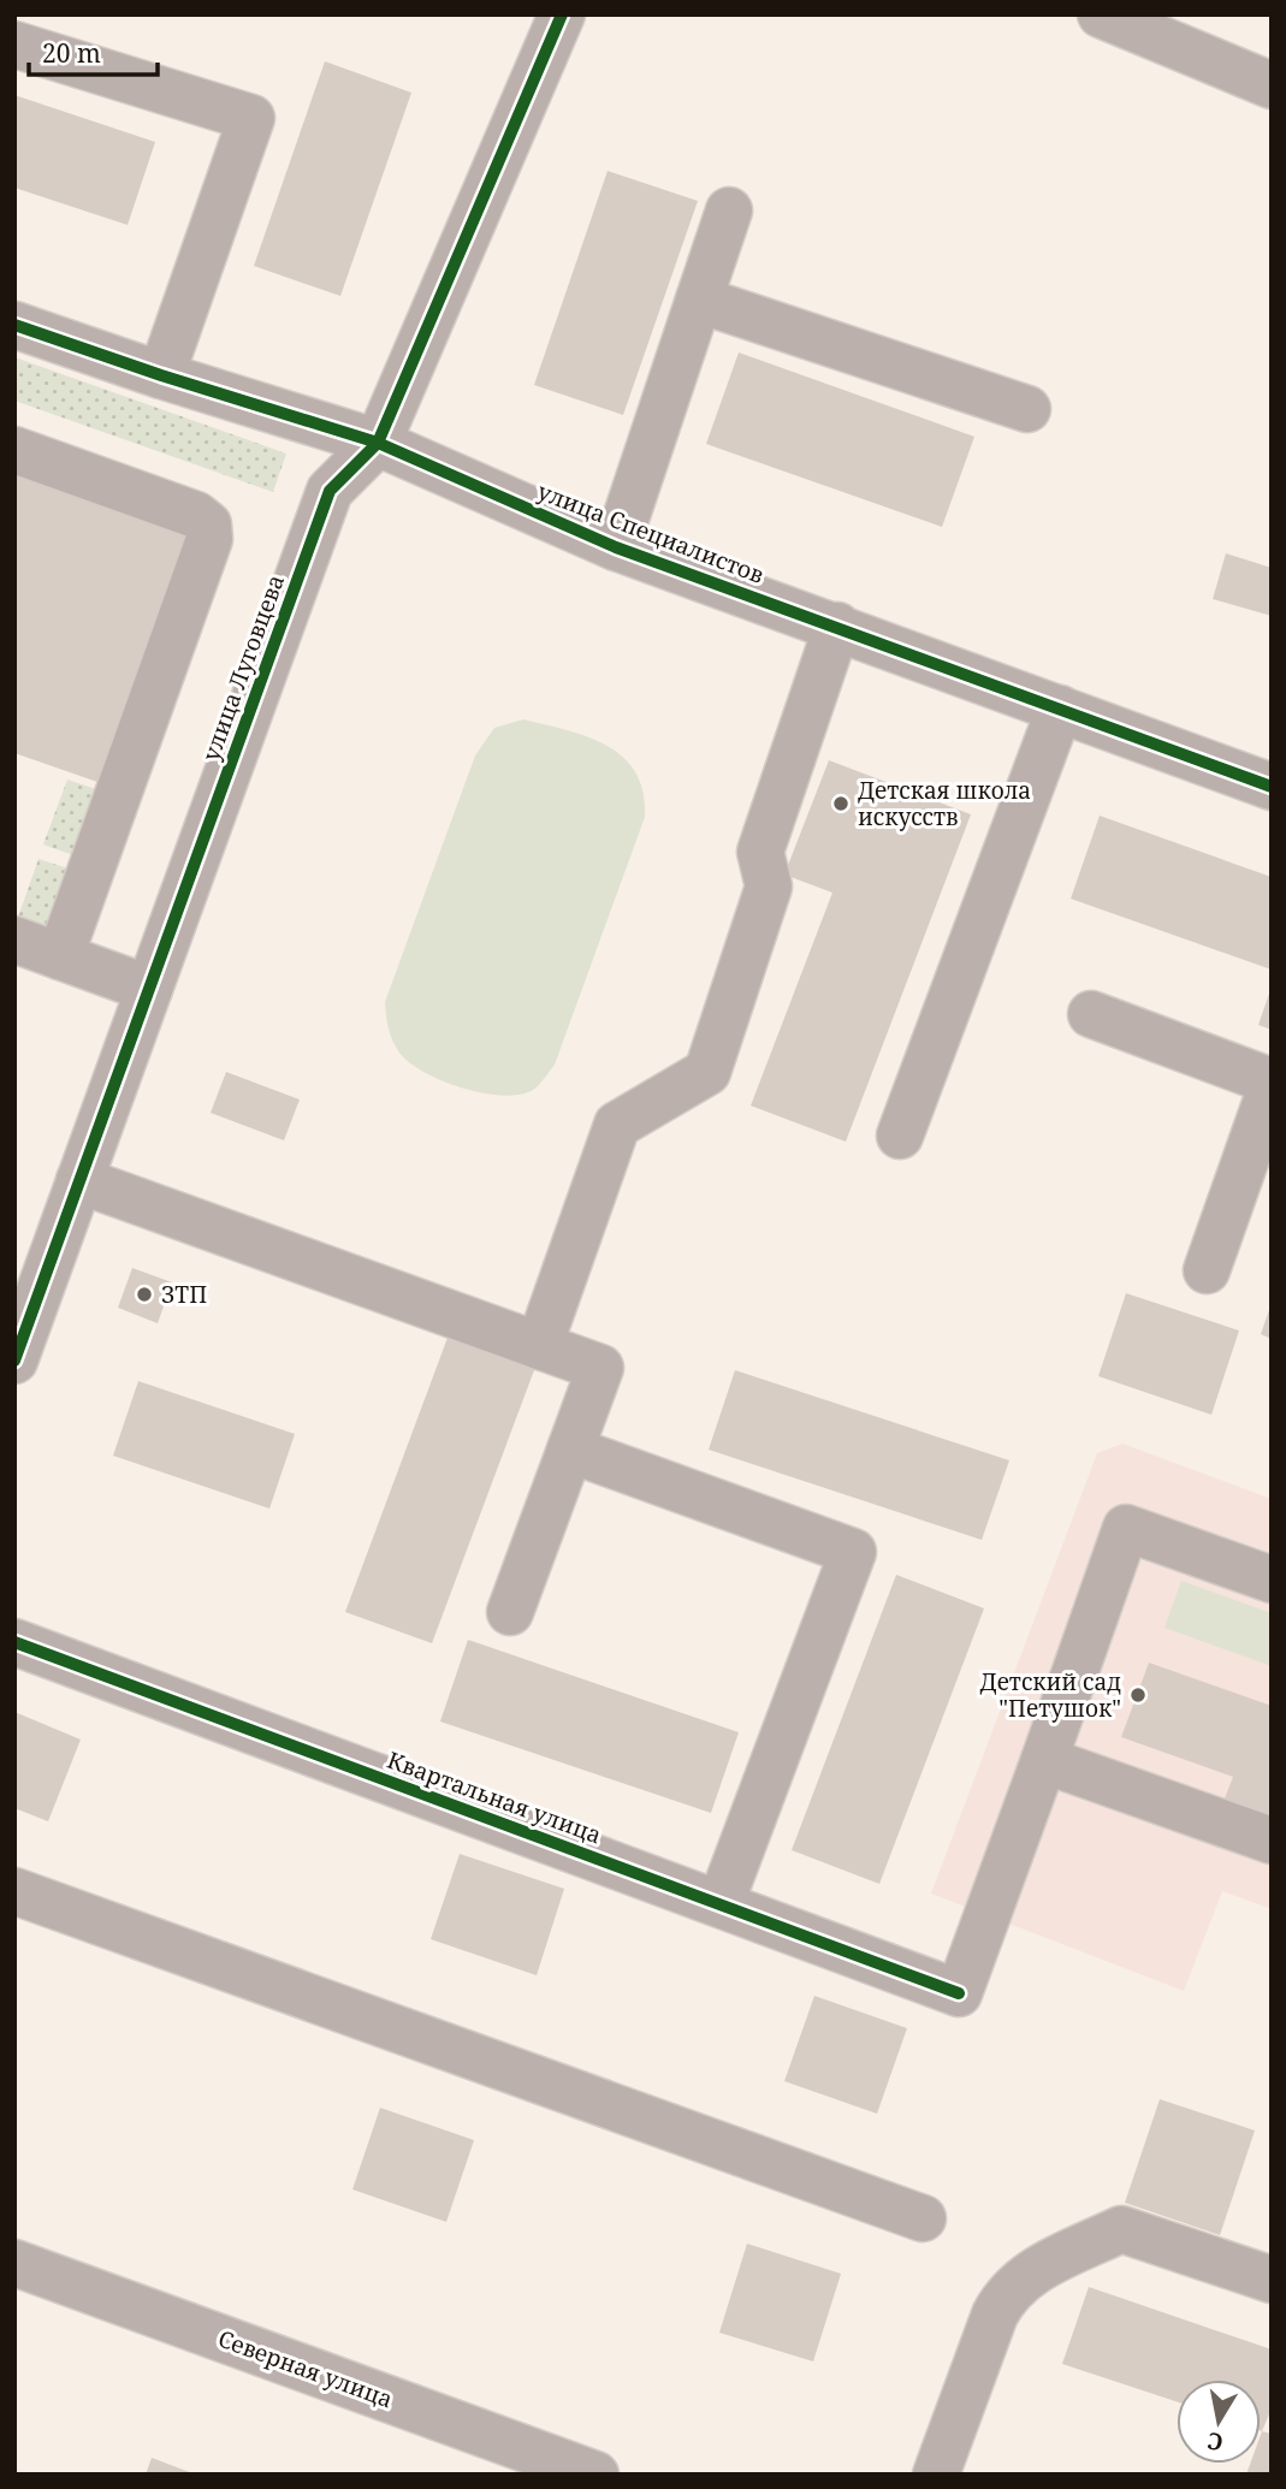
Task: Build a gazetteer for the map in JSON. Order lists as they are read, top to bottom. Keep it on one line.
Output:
{"streets":{"street":["улица Специалистов","улица Луговцева","Квартальная улица","Северная улица"]},"crossings":[["улица Специалистов","улица Луговцева"]],"places":["Детская школа искусств","ЗТП","Детский сад \"Петушок\""],"scale_bar":"20 m","north":"bottom"}
